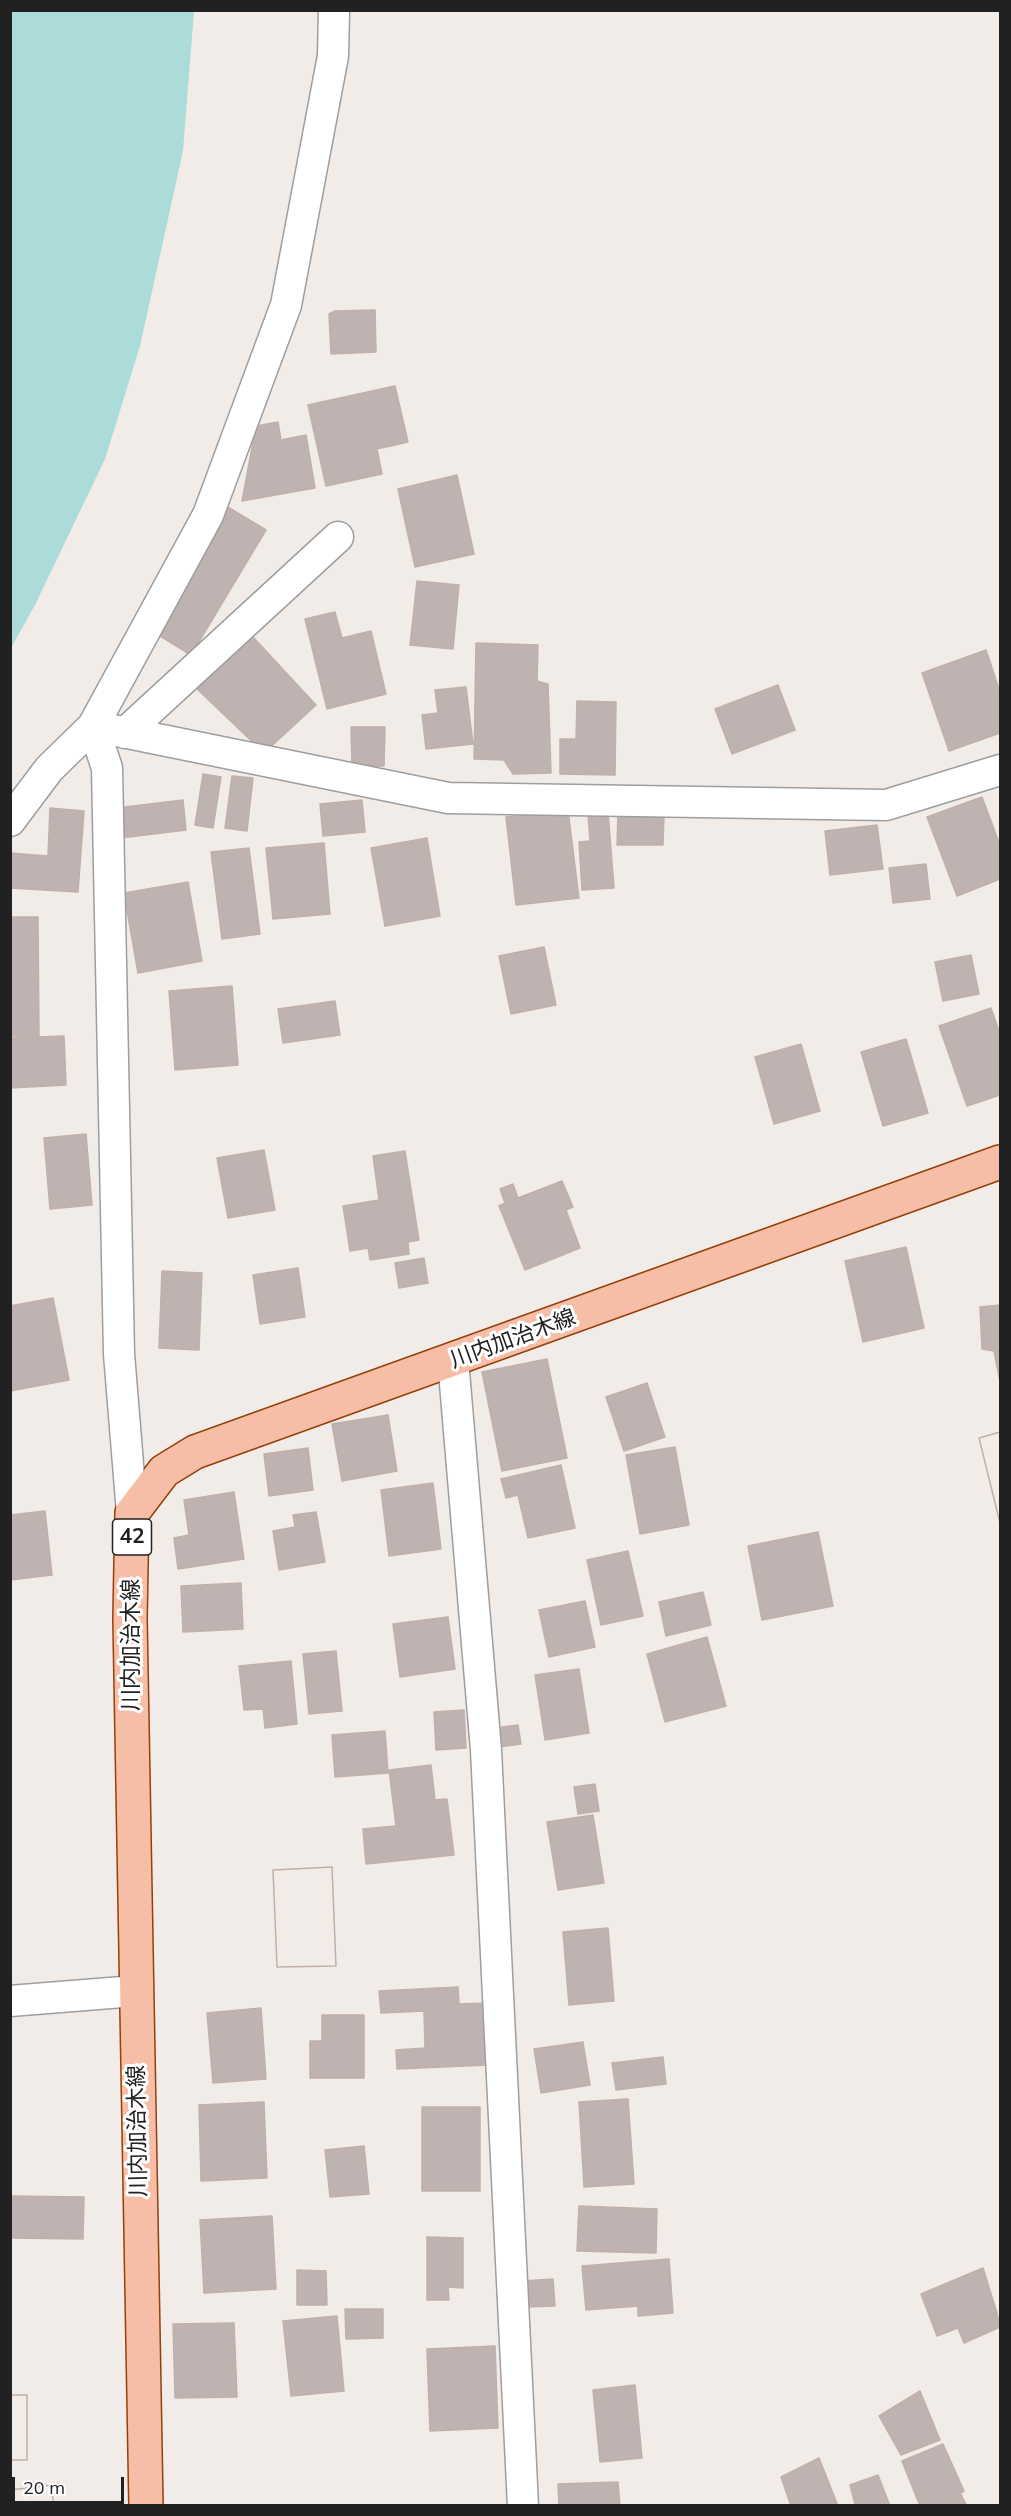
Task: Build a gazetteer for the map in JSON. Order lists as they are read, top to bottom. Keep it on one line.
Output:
{"streets":{"main road":["川内加治木線","42"]},"scale_bar":"20 m"}
